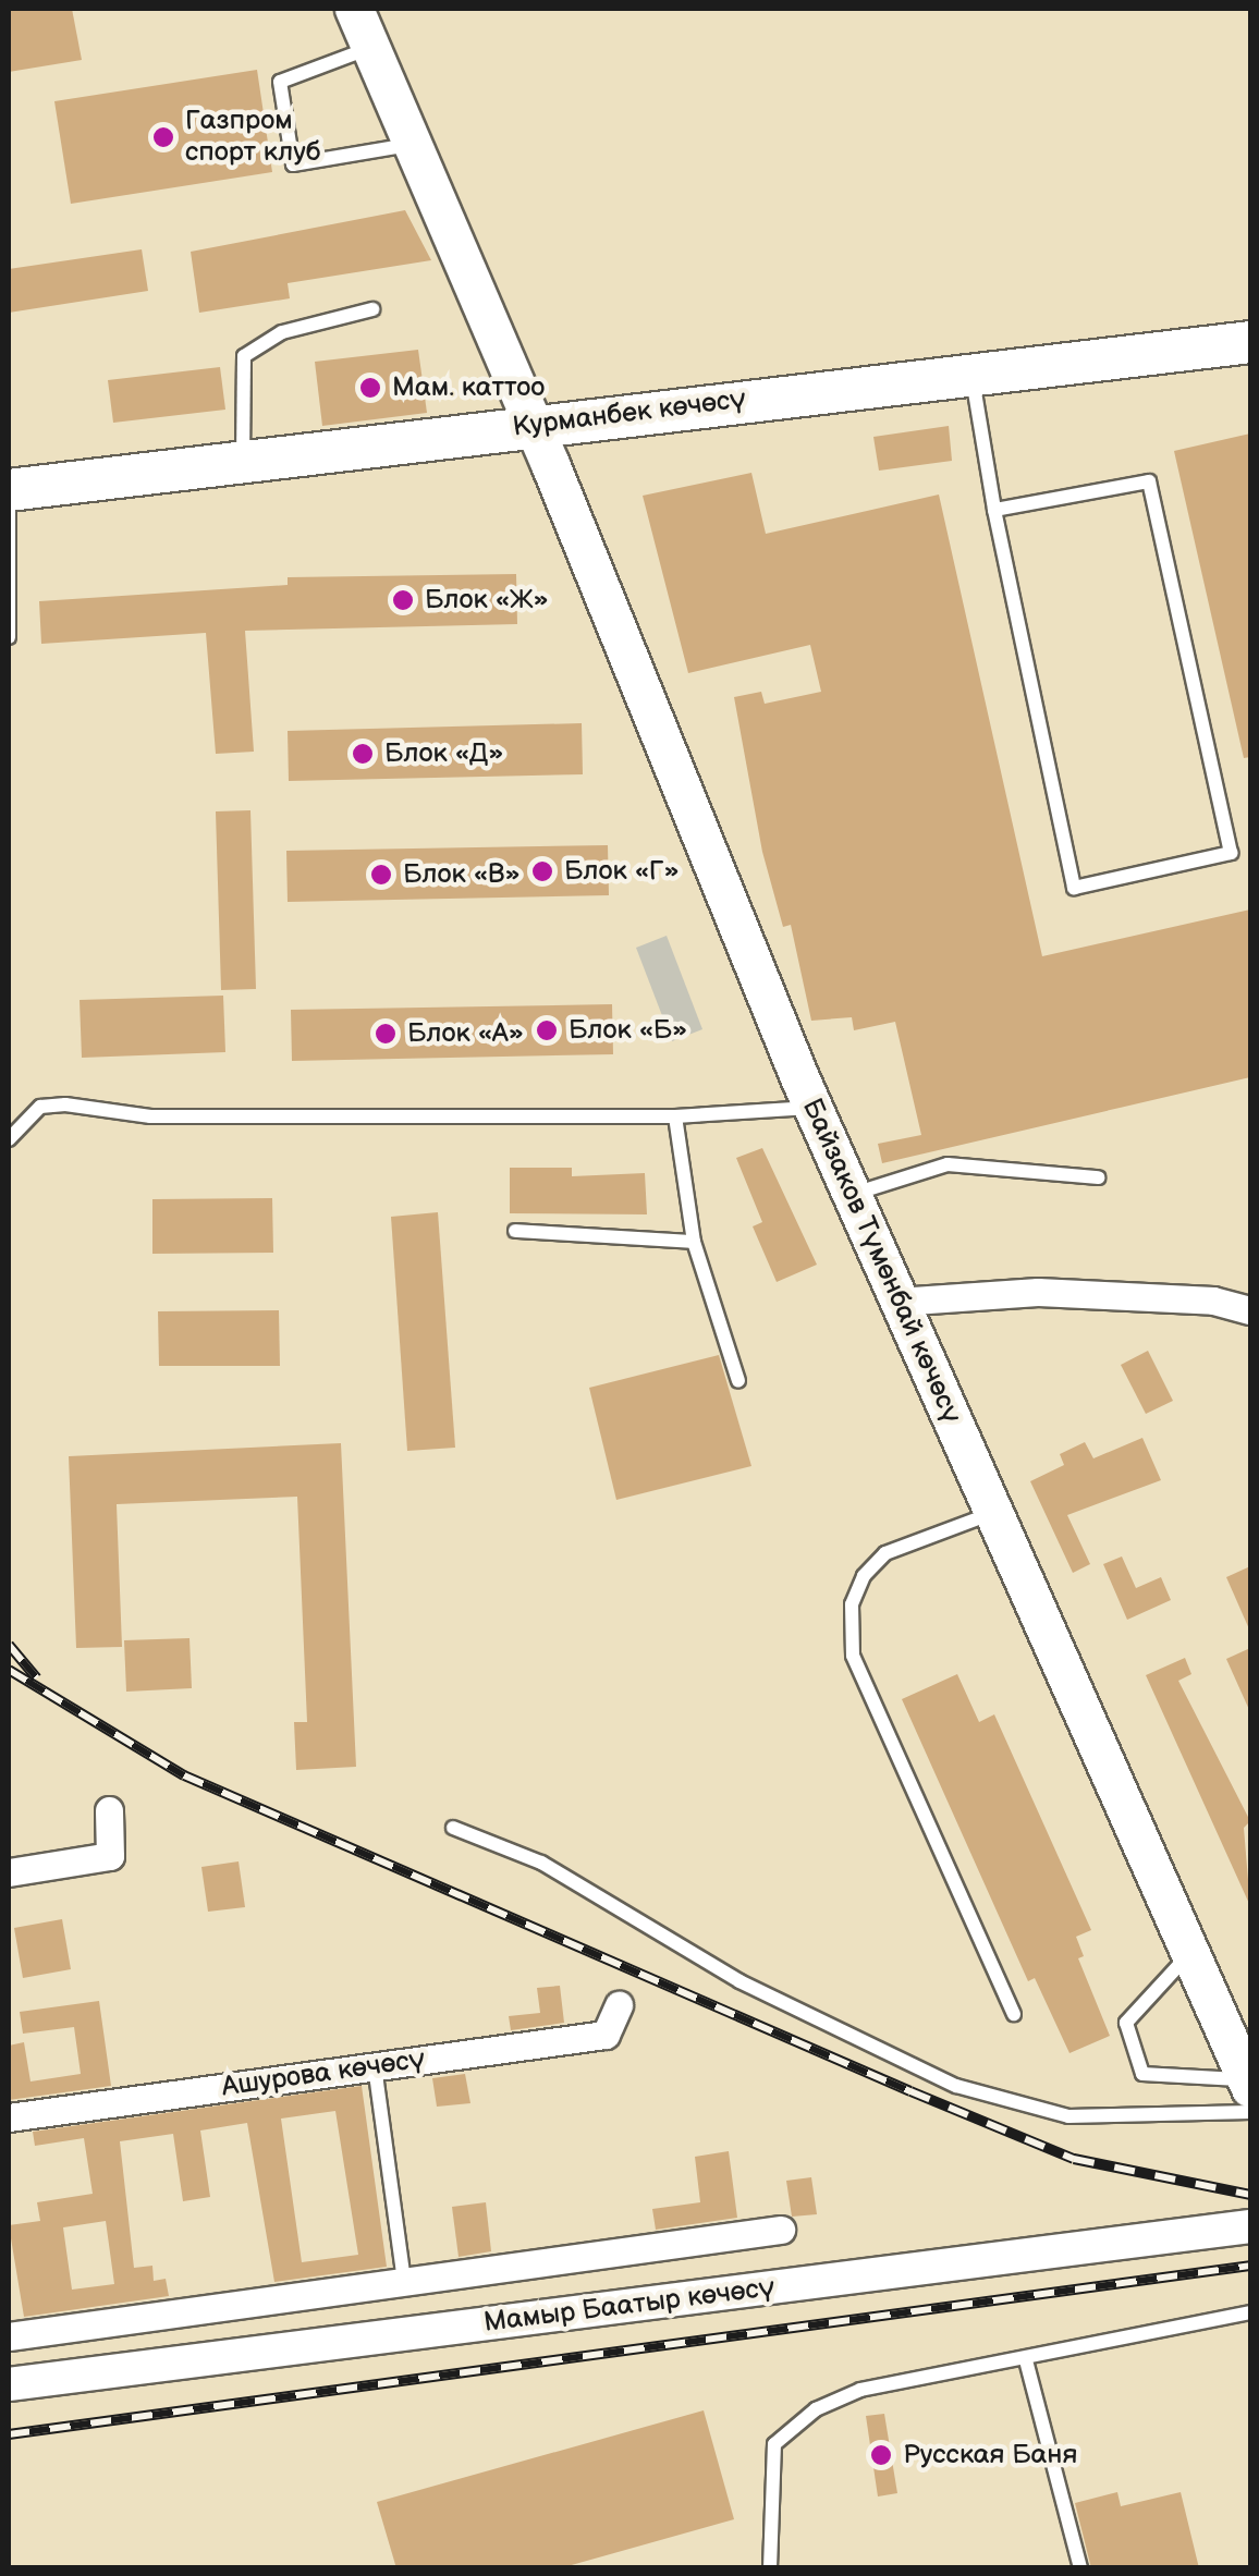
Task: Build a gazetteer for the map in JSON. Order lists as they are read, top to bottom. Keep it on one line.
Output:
{"streets":{"main road":["Курманбек көчөсү","Байзаков Түмөнбай көчөсү"],"street":["Ашурова көчөсү","Мамыр Баатыр көчөсү"]},"crossings":[["Курманбек көчөсү","Байзаков Түмөнбай көчөсү"]],"places":["Газпром спорт клуб","Мам. каттоо","Блок «Ж»","Блок «Д»","Блок «Г»","Блок «В»","Блок «Б»","Блок «А»","Русская Баня"]}
